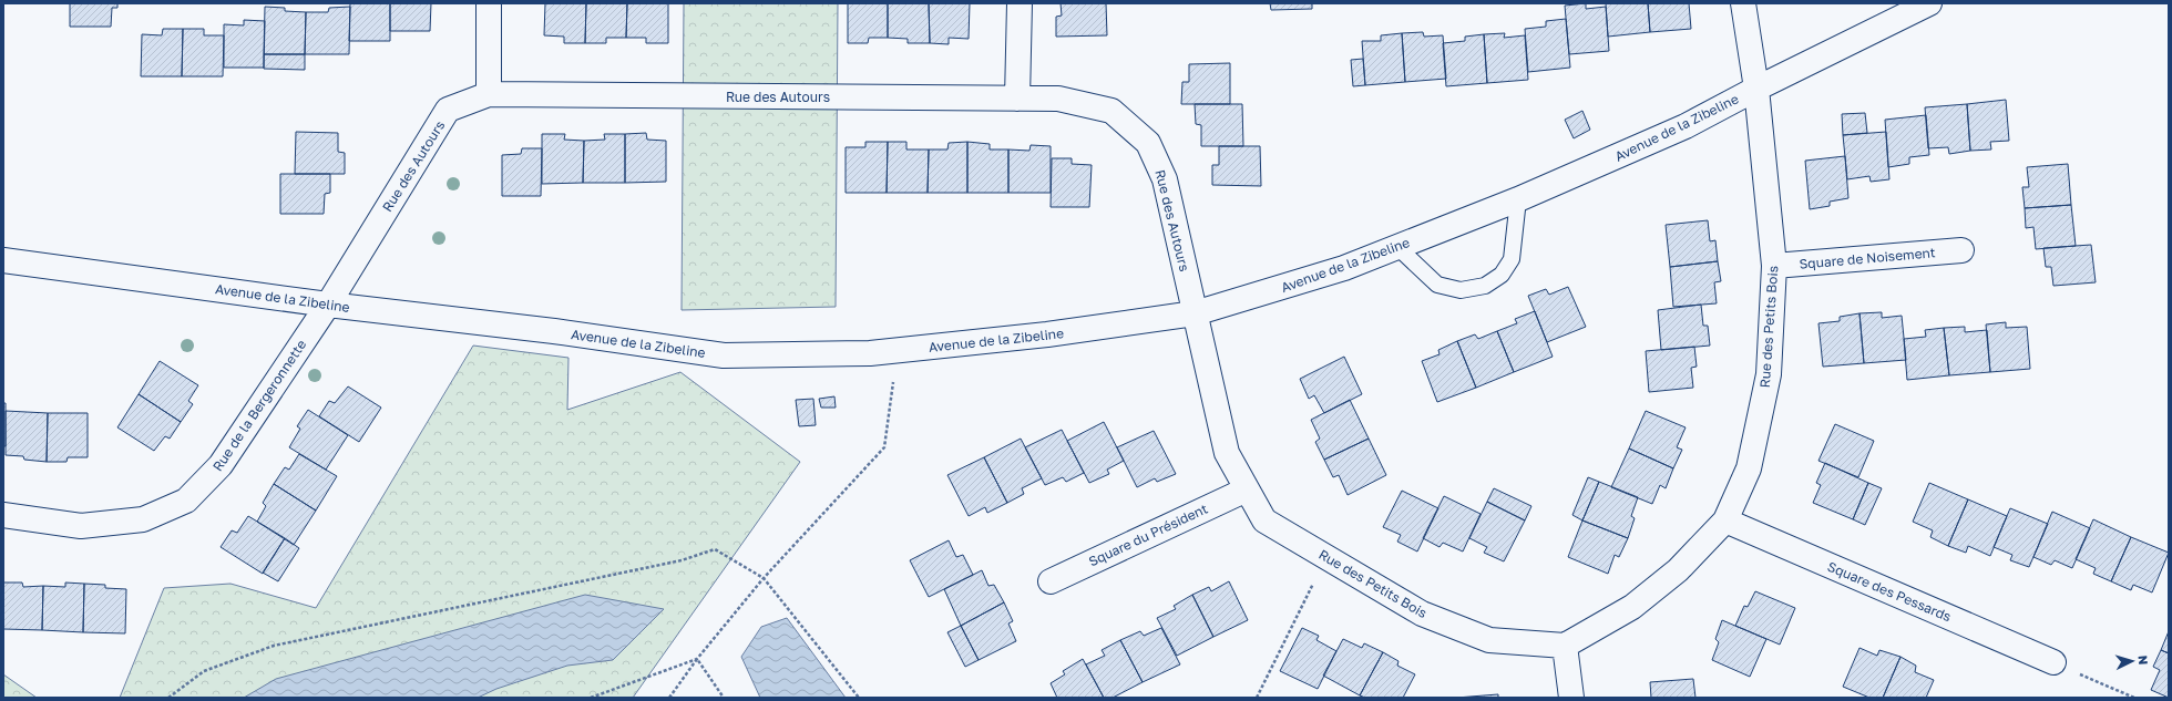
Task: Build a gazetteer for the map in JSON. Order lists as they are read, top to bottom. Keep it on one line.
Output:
{"streets":{"street":["Rue des Autours","Avenue de la Zibeline","Square de Noisement","Rue des Petits Bois","Rue de la Bergeronnette","Square du Président","Square des Pessards"]},"crossings":[["Rue des Autours","Avenue de la Zibeline"],["Rue des Autours","Rue des Petits Bois"],["Rue des Autours","Rue de la Bergeronnette"],["Avenue de la Zibeline","Rue des Petits Bois"],["Avenue de la Zibeline","Rue de la Bergeronnette"],["Square de Noisement","Rue des Petits Bois"],["Rue des Petits Bois","Square du Président"],["Rue des Petits Bois","Square des Pessards"]],"north":"right"}
